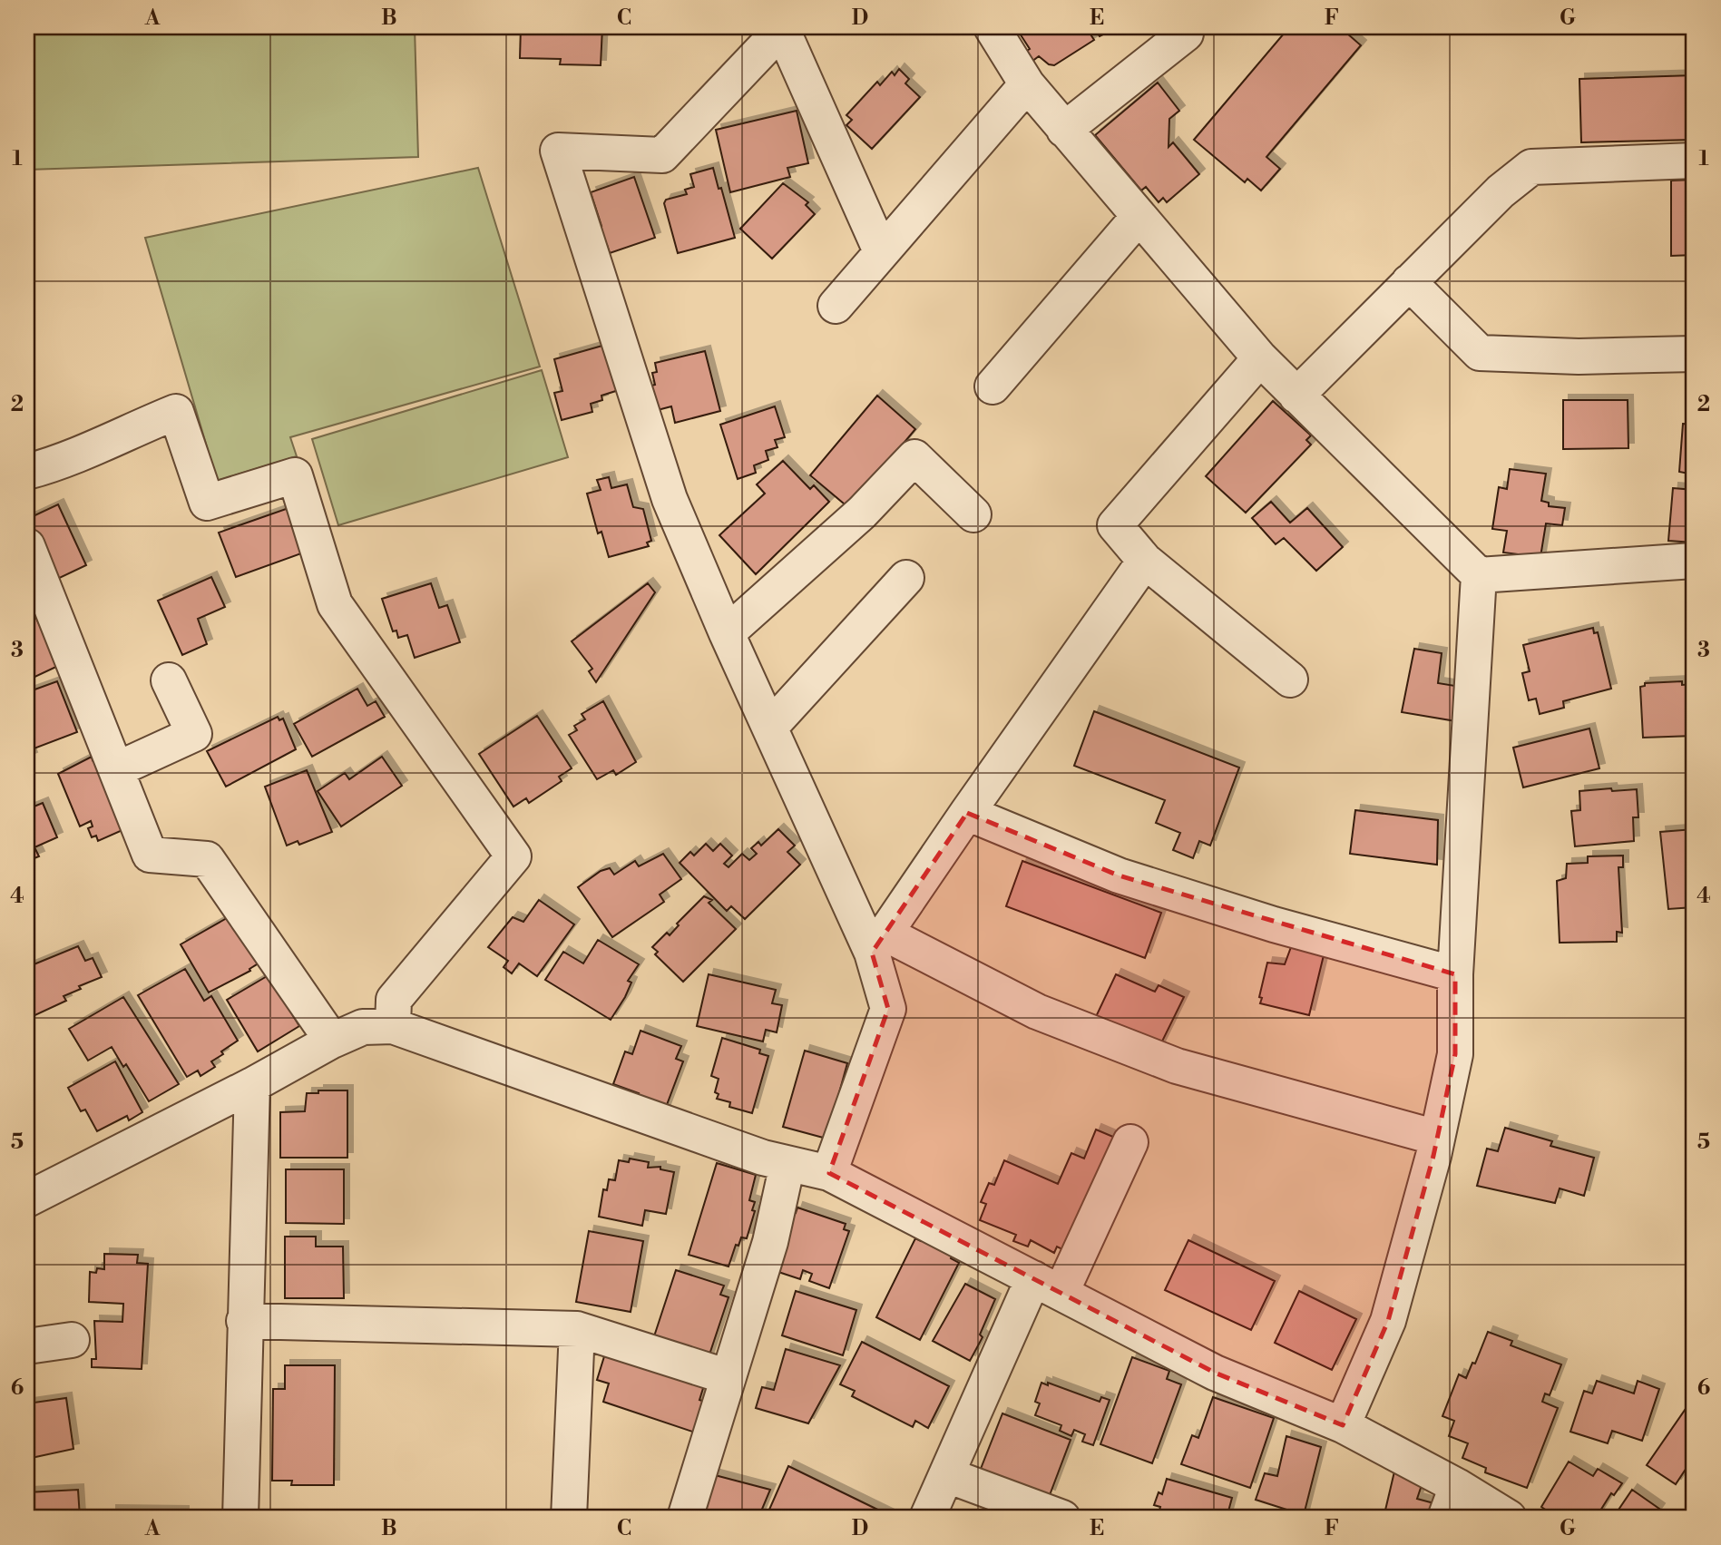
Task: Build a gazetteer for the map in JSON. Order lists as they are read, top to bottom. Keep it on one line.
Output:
{"grid":{"columns":["A","B","C","D","E","F","G"],"rows":["1","2","3","4","5","6"]}}
